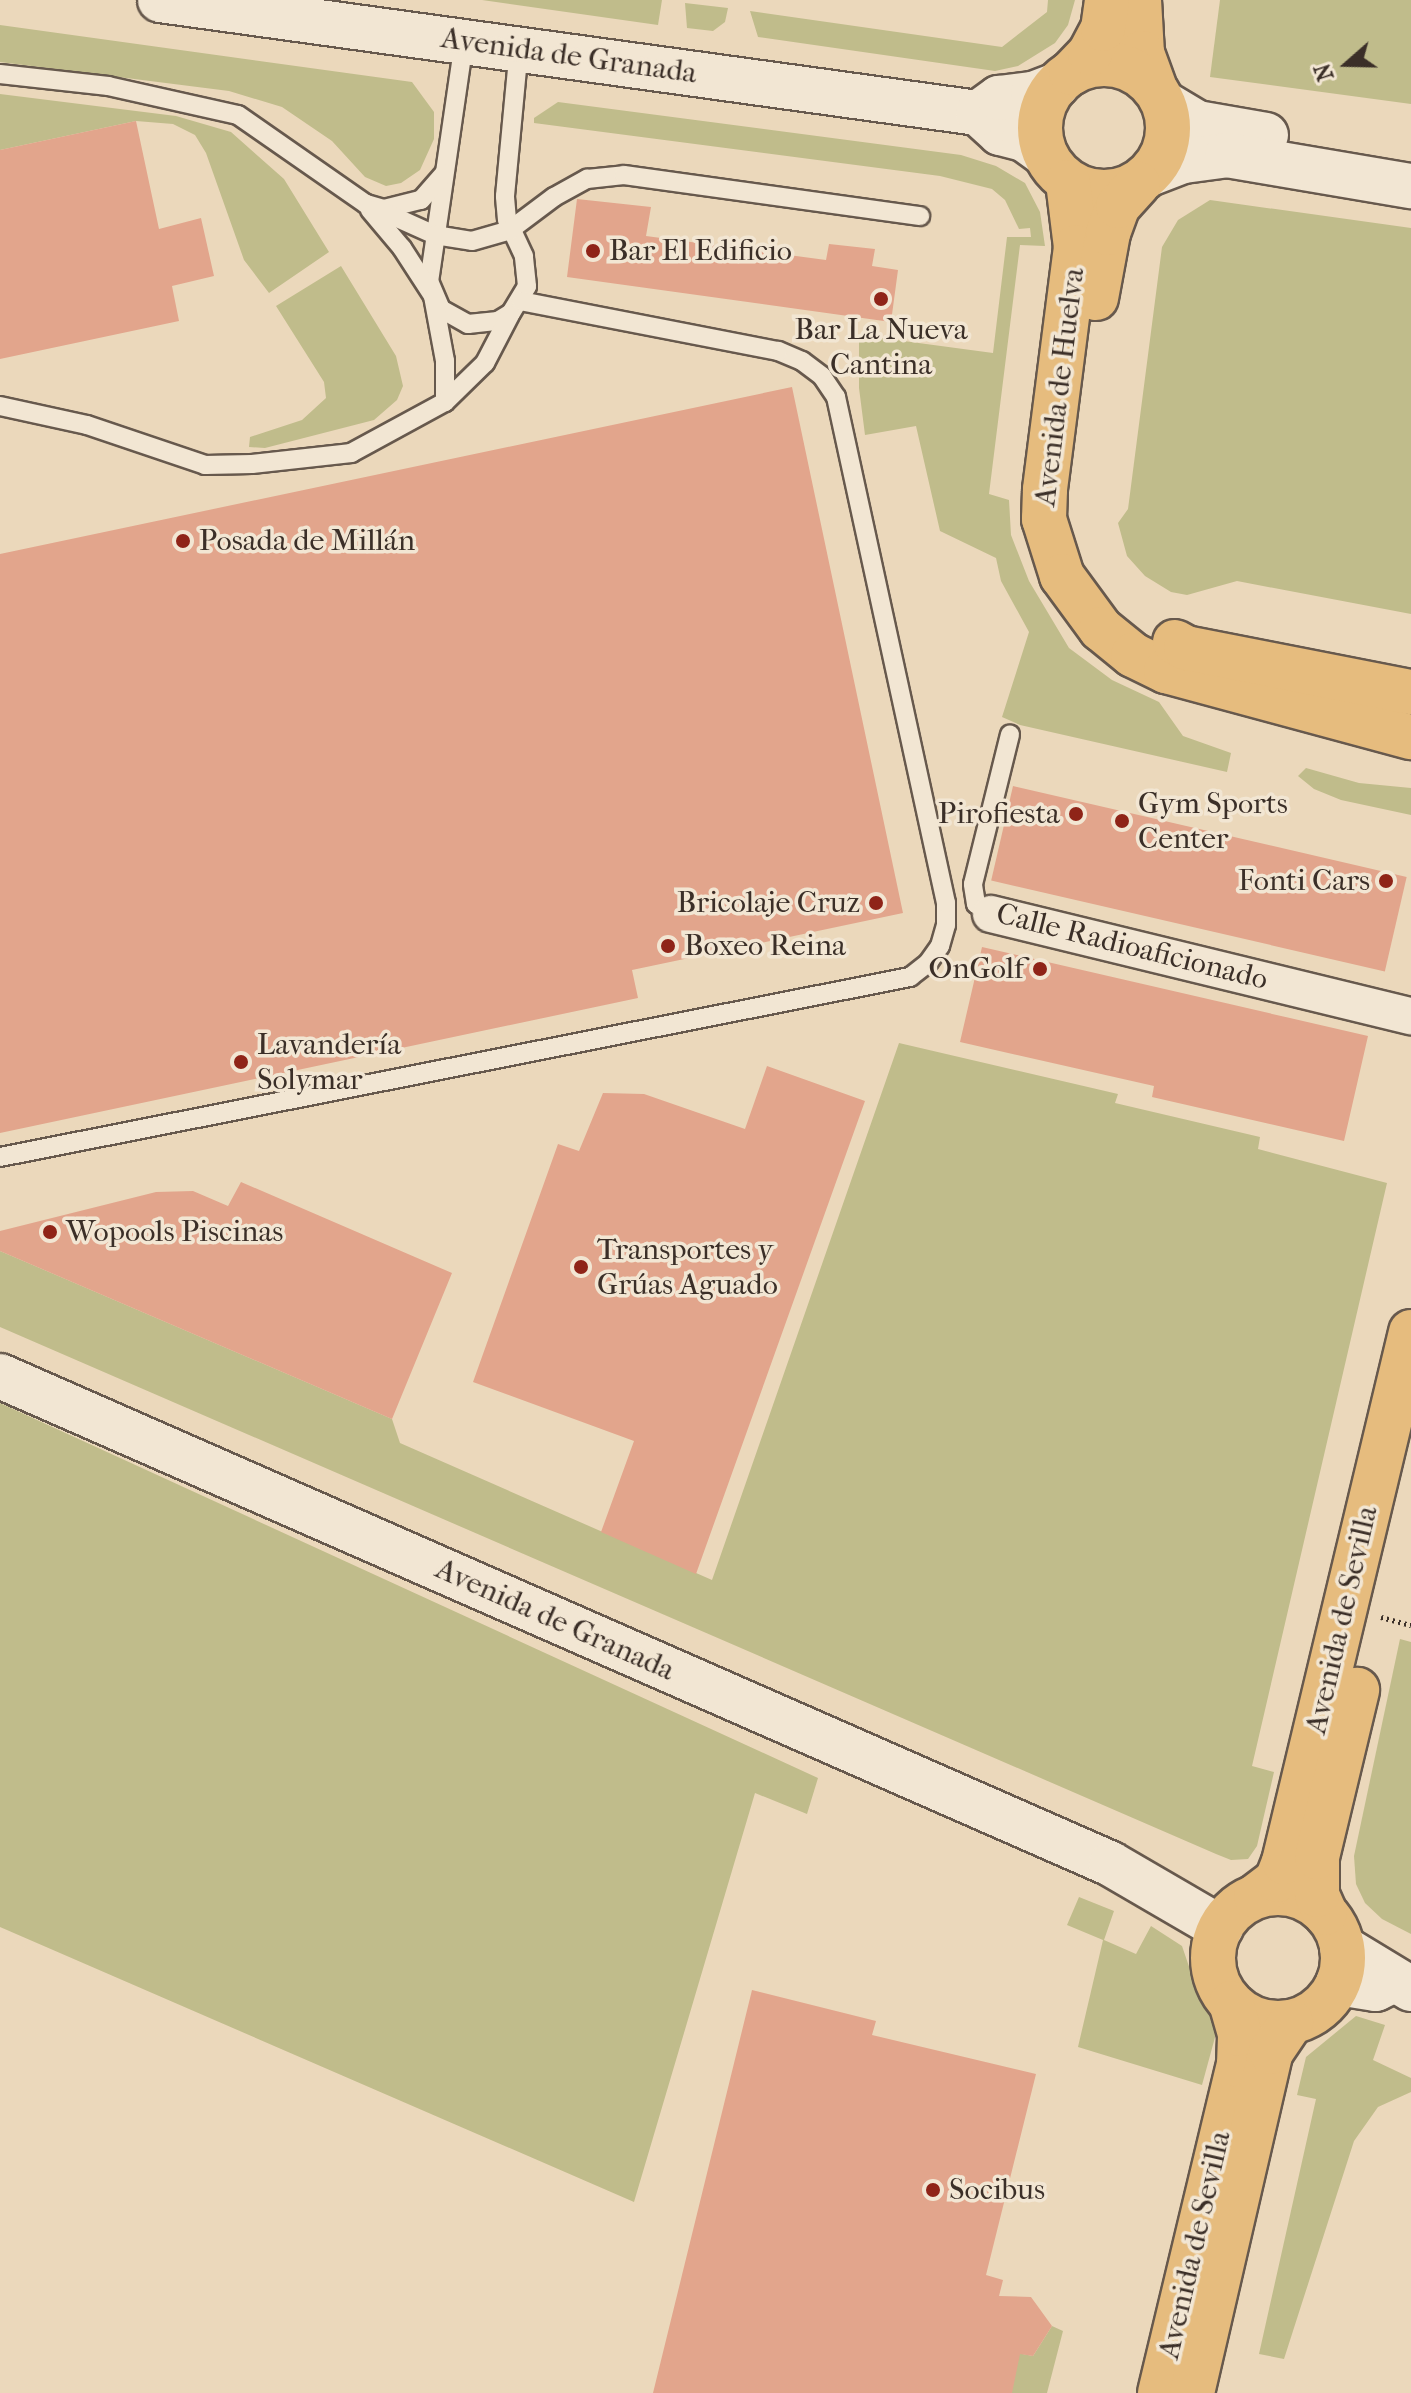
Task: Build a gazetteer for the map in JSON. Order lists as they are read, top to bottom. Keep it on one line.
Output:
{"streets":{"main road":["Avenida de Huelva","Avenida de Sevilla"],"street":["Avenida de Granada","Calle Radioaficionado"]},"crossings":[["Avenida de Granada","Avenida de Huelva"],["Avenida de Granada","Avenida de Sevilla"]],"places":["Bar El Edificio","Bar La Nueva Cantina","Posada de Millán","Pirofiesta","Gym Sports Center","Fonti Cars","Bricolaje Cruz","Boxeo Reina","OnGolf","Lavandería Solymar","Wopools Piscinas","Transportes y Grúas Aguado","Socibus"],"north":"left"}
